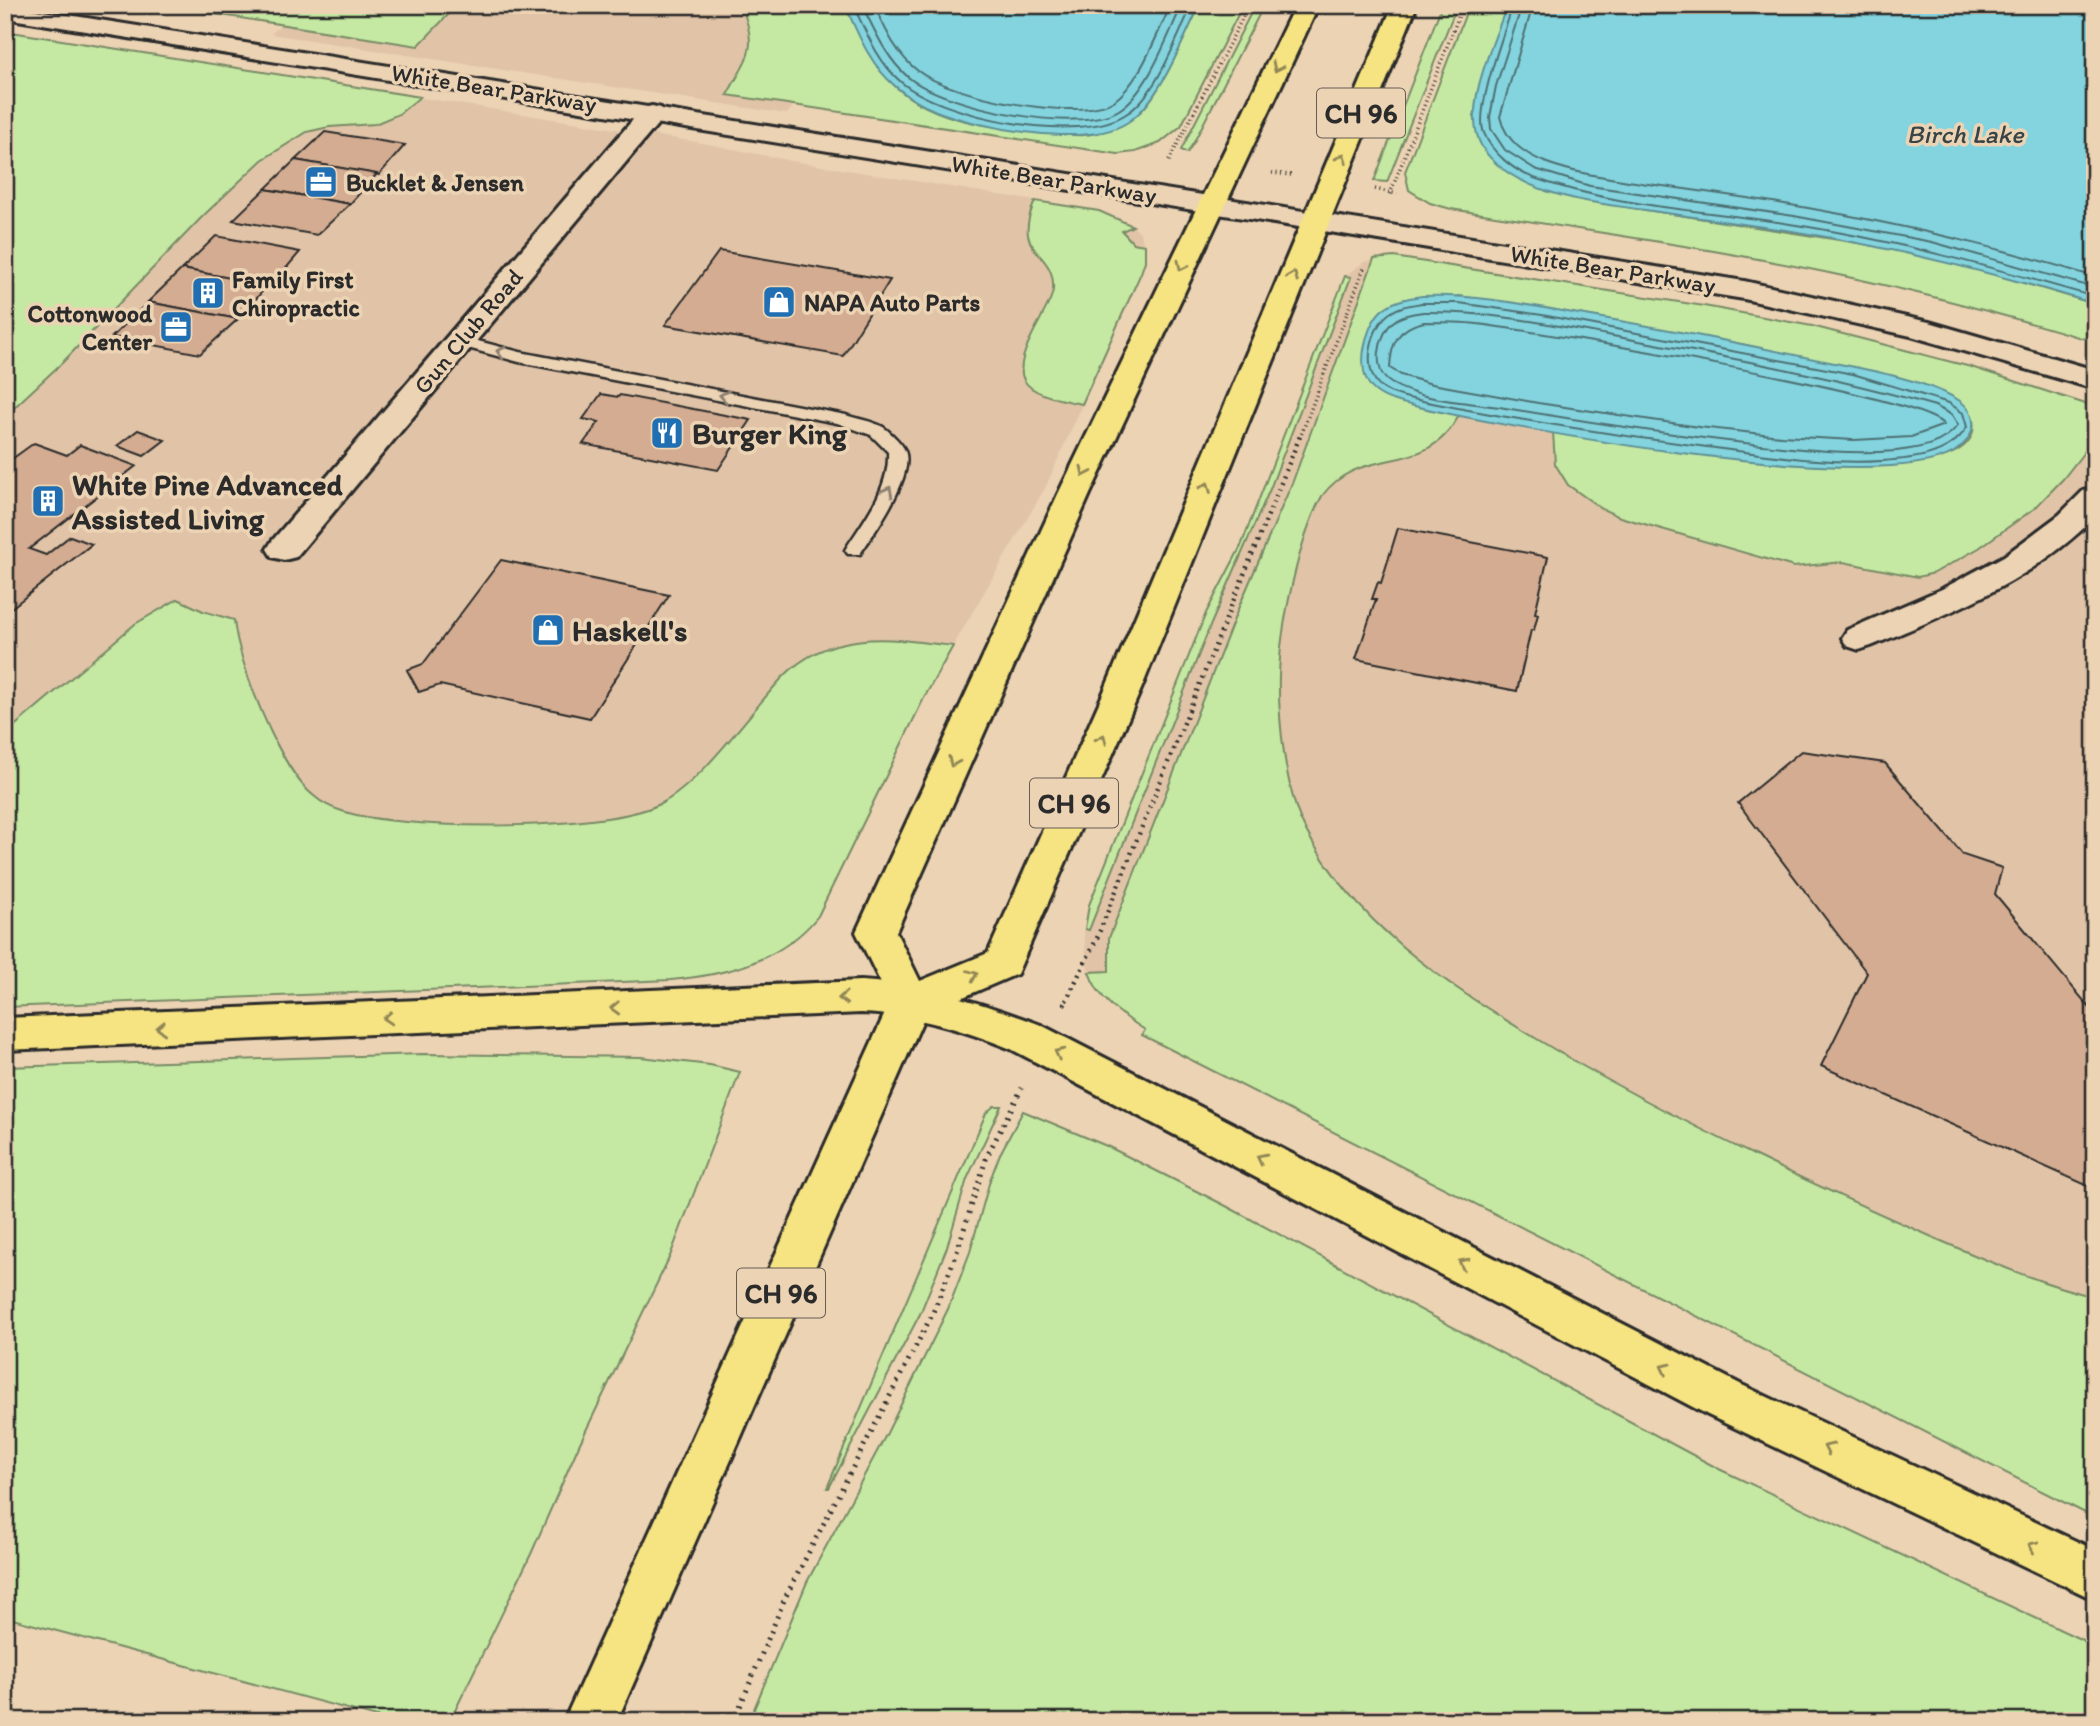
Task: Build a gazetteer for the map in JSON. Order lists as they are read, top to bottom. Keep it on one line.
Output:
{"streets":{"main road":["CH 96"],"street":["White Bear Parkway","Gun Club Road"]},"crossings":[["White Bear Parkway","CH 96"],["White Bear Parkway","Gun Club Road"]],"water":["Birch Lake"],"places":{"office":["Bucklet & Jensen","Cottonwood Center"],"building":["Family First Chiropractic","White Pine Advanced Assisted Living"],"shop":["NAPA Auto Parts","Haskell's"],"restaurant":["Burger King"]}}
